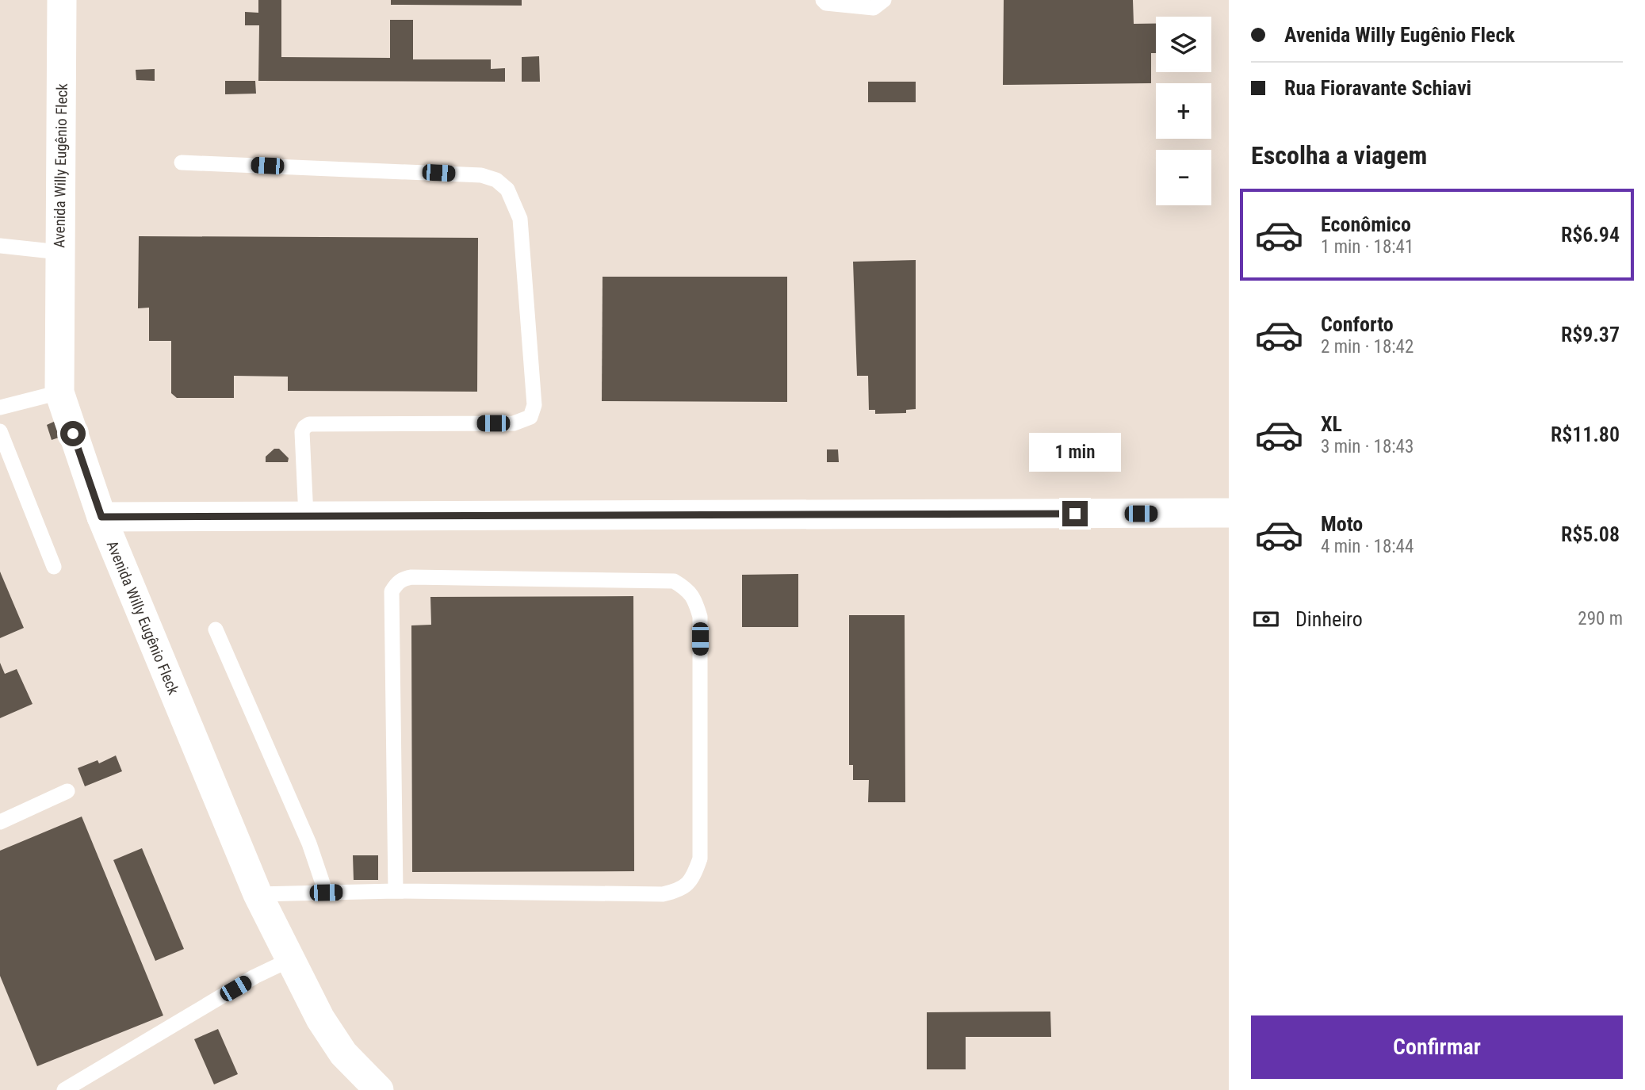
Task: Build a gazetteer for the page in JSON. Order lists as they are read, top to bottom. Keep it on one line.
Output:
{"streets":{"street":["Avenida Willy Eugênio Fleck"]},"page":{"banner":["Avenida Willy Eugênio Fleck","Rua Fioravante Schiavi"],"map_buttons":["+","−"],"heading":"Escolha a viagem","list":[{"name":"Econômico","note":"1 min · 18:41","value":"R$6.94"},{"name":"Conforto","note":"2 min · 18:42","value":"R$9.37"},{"name":"XL","note":"3 min · 18:43","value":"R$11.80"},{"name":"Moto","note":"4 min · 18:44","value":"R$5.08"}],"bubble":"1 min","pay":["Dinheiro","290 m"],"buttons":"Confirmar"}}
